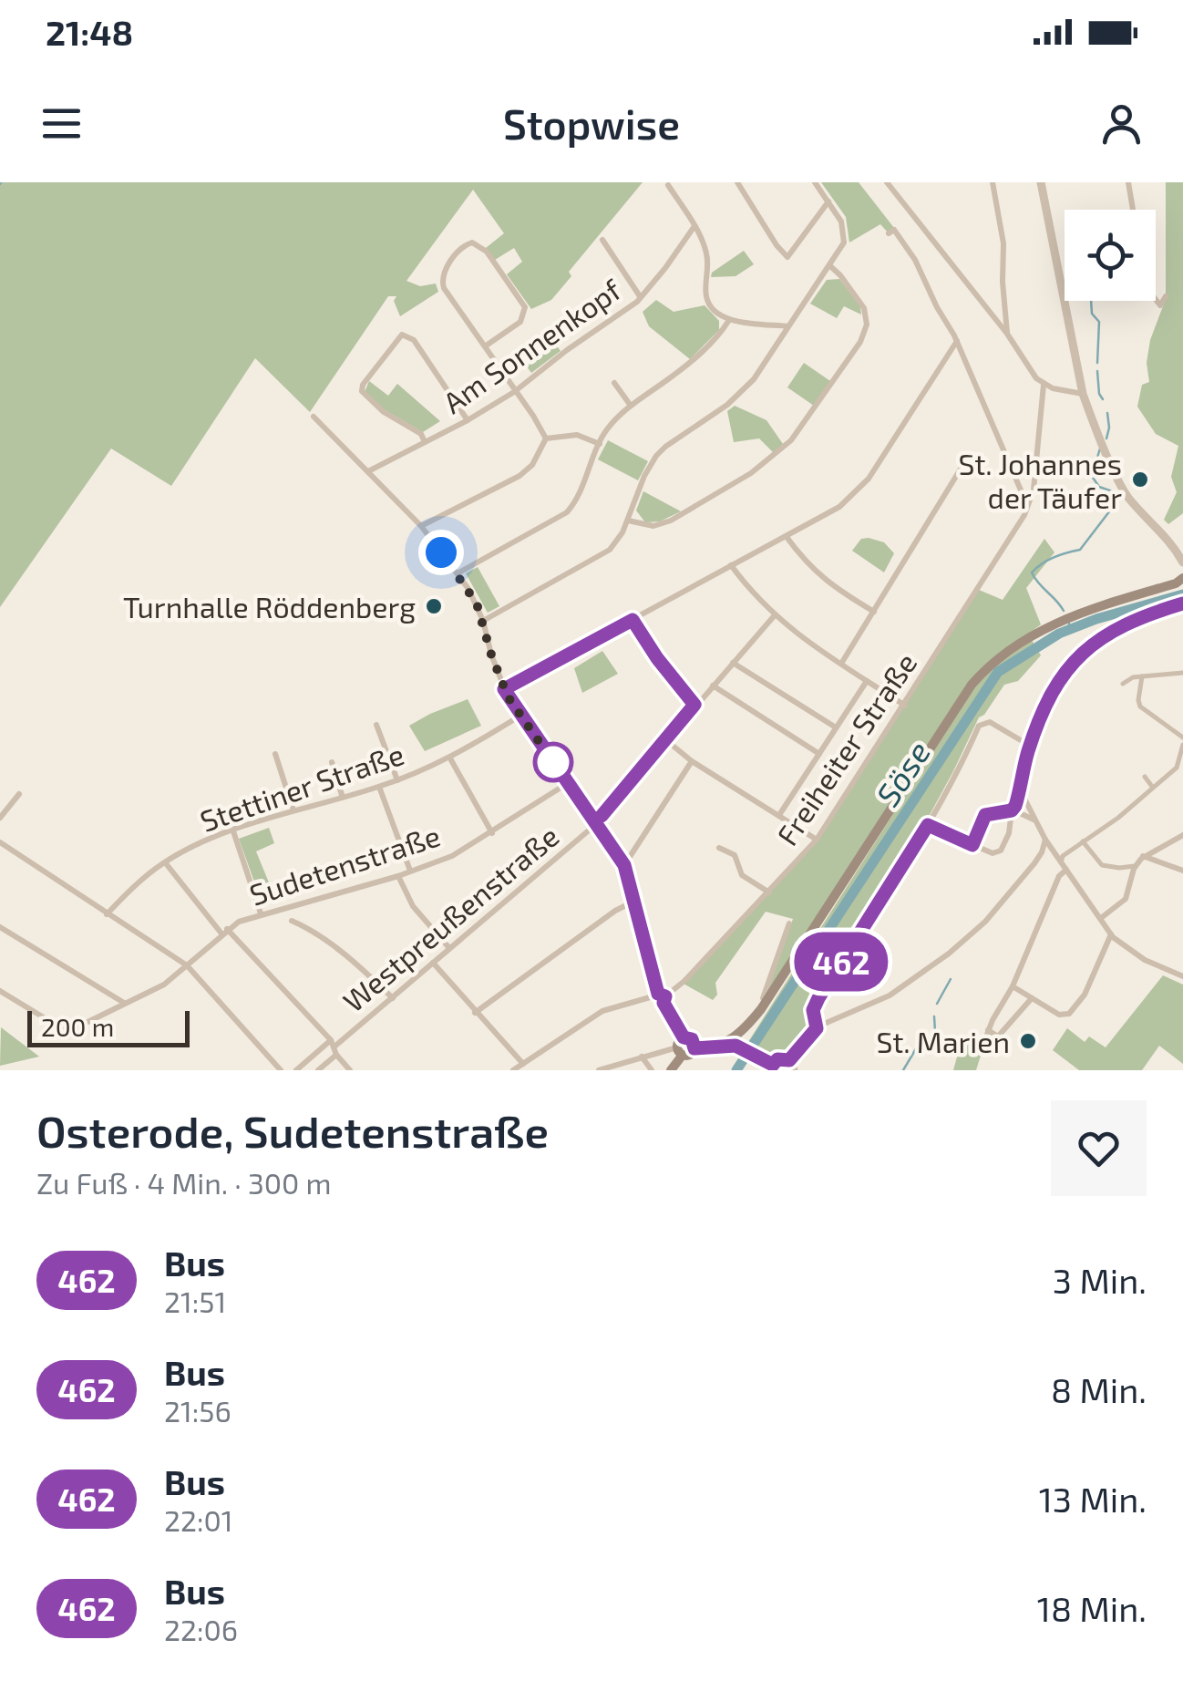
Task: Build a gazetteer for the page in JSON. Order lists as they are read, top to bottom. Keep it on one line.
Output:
{"streets":{"street":["Am Sonnenkopf","Freiheiter Straße","Stettiner Straße","Sudetenstraße","Westpreußenstraße"]},"water":["Söse"],"places":["St. Johannes der Täufer","Turnhalle Röddenberg","St. Marien"],"lines":["bus line 462"],"scale_bar":"200 m","page":{"status":"21:48","header":"Stopwise","on_map":"462","scale":"200 m","heading":["Osterode, Sudetenstraße","Zu Fuß · 4 Min. · 300 m"],"list":[{"mark":"462","name":"Bus","note":"21:51","value":"3 Min."},{"mark":"462","name":"Bus","note":"21:56","value":"8 Min."},{"mark":"462","name":"Bus","note":"22:01","value":"13 Min."},{"mark":"462","name":"Bus","note":"22:06","value":"18 Min."}]}}
